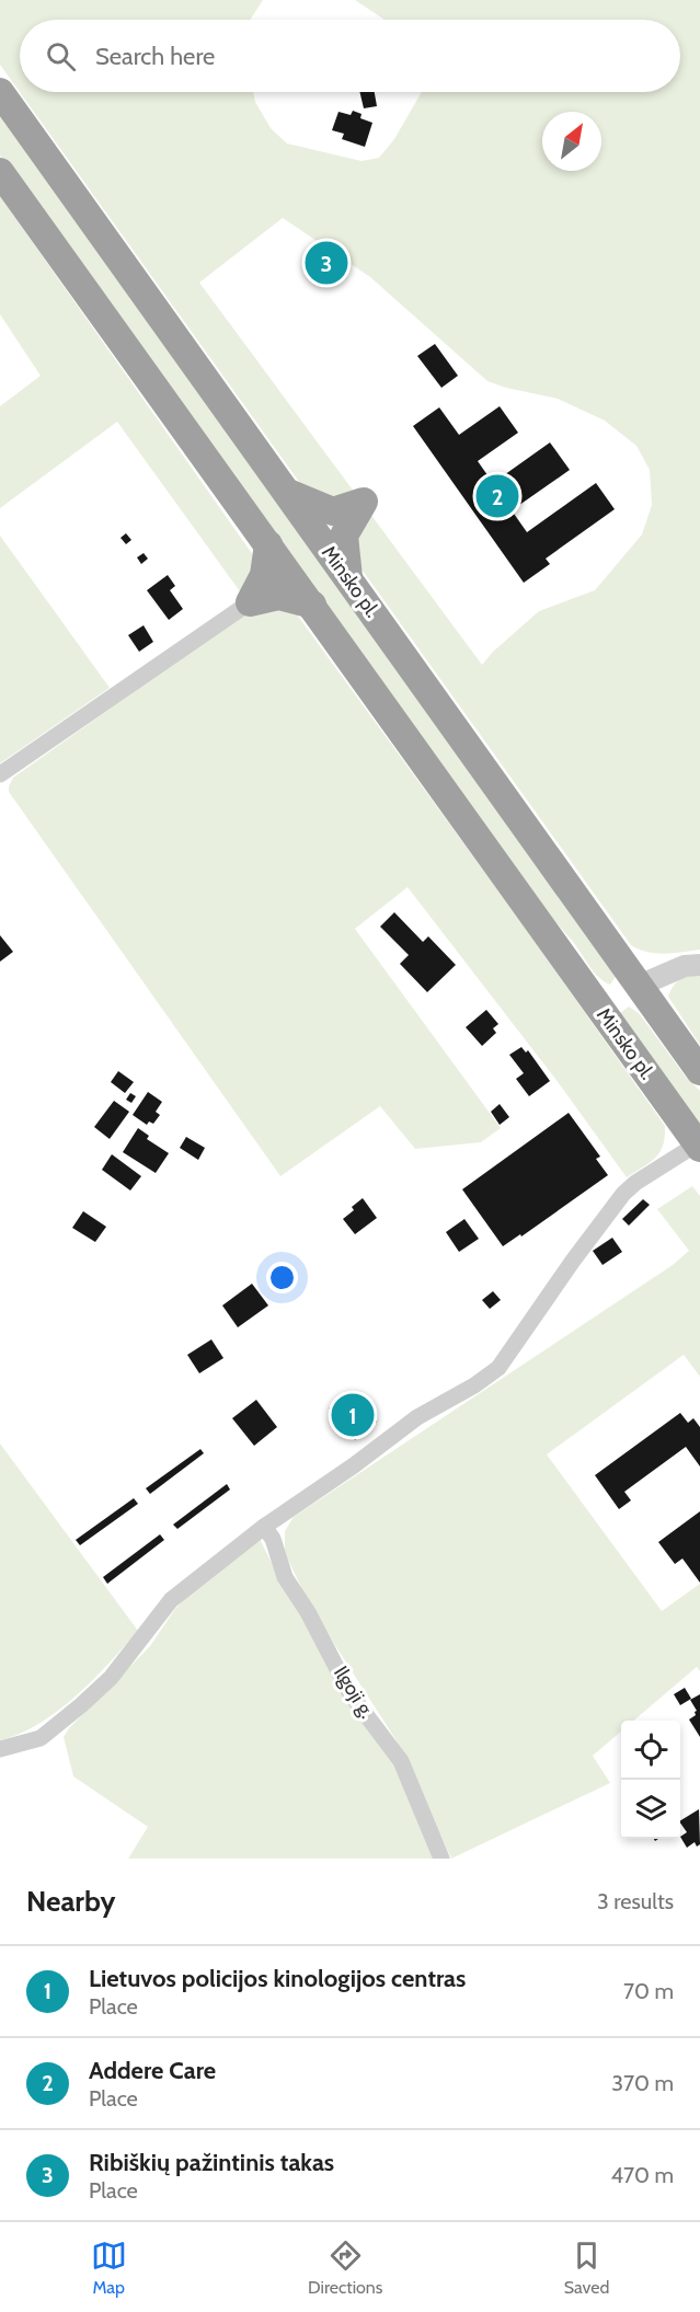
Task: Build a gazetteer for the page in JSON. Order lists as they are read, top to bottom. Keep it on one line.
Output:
{"streets":{"highway":["Minsko pl."],"street":["Ilgoji g."]},"north":"top right","page":{"search":"Search here","pins":["3","2","1"],"heading":["Nearby","3 results"],"list":[{"mark":"1","name":"Lietuvos policijos kinologijos centras","note":"Place","value":"70 m"},{"mark":"2","name":"Addere Care","note":"Place","value":"370 m"},{"mark":"3","name":"Ribiškių pažintinis takas","note":"Place","value":"470 m"}],"nav":["Map","Directions","Saved"]}}
